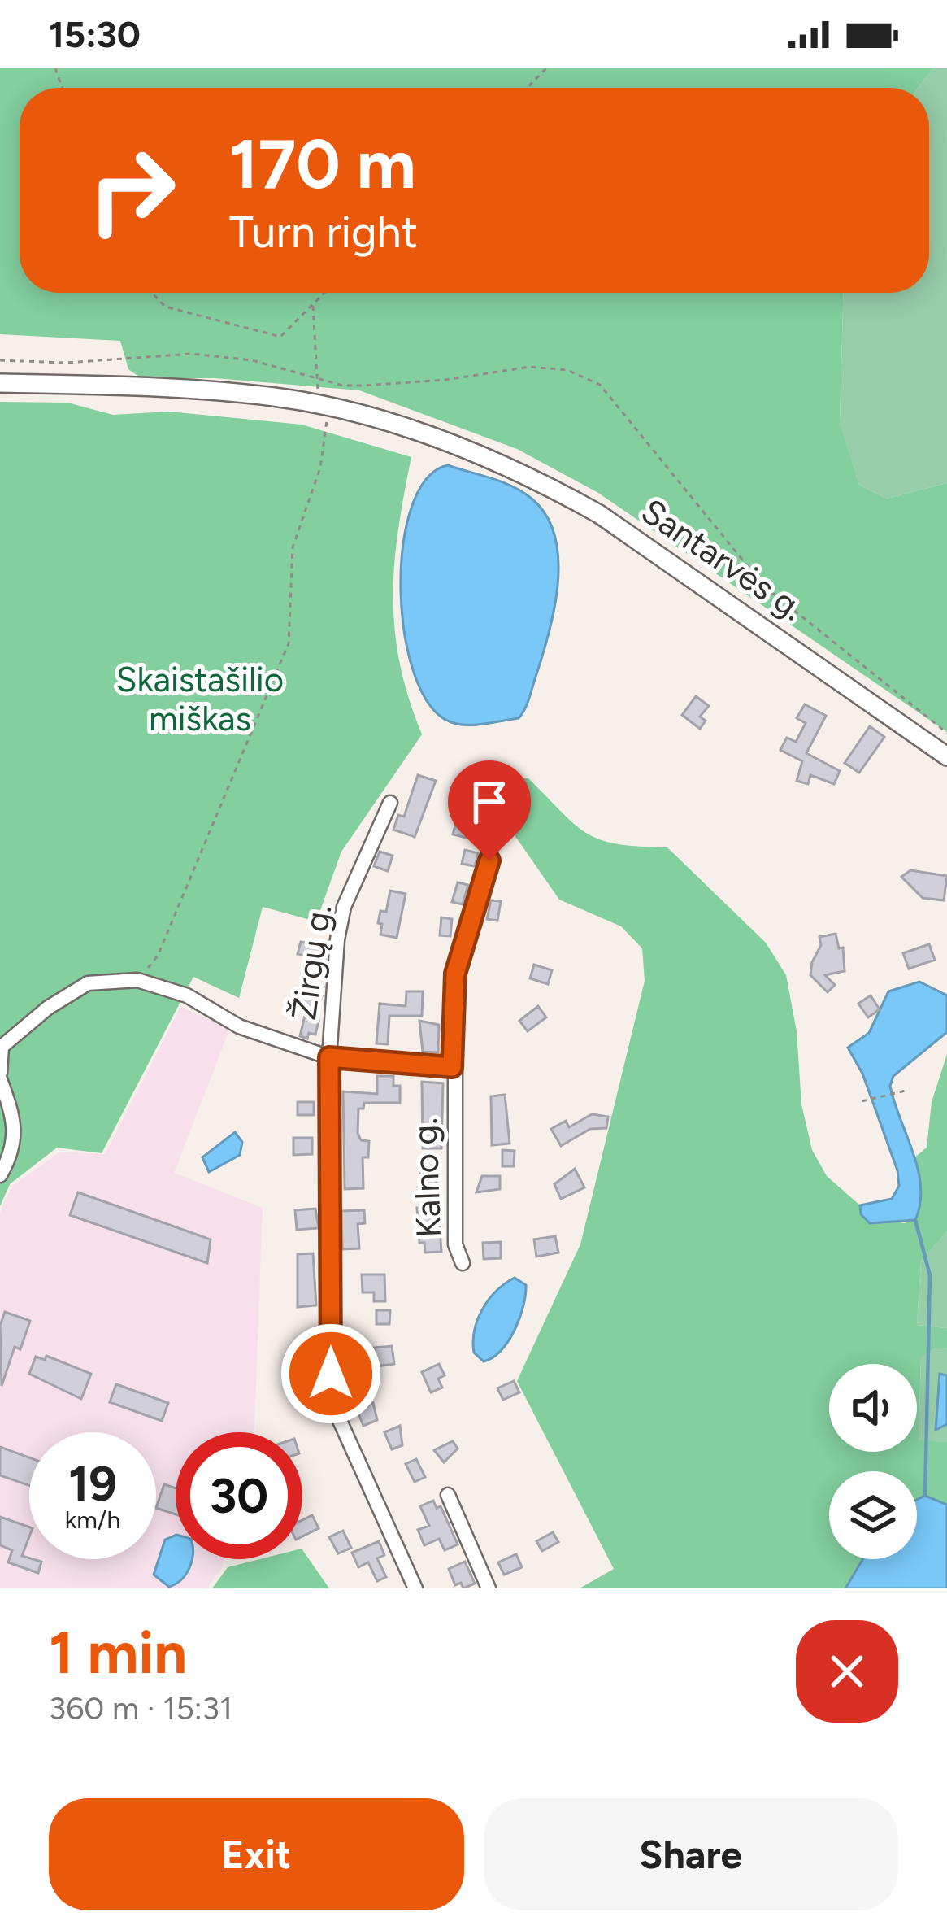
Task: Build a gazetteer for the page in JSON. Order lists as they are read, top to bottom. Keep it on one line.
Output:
{"streets":{"main road":["Santarvės g."],"street":["Žirgų g.","Kalno g."]},"parks":["Skaistašilio miškas"],"page":{"status":"15:30","turn":["170 m","Turn right"],"speed":"19 km/h","limit":"30","heading":["1 min","360 m · 15:31"],"buttons":["Exit","Share"]}}
